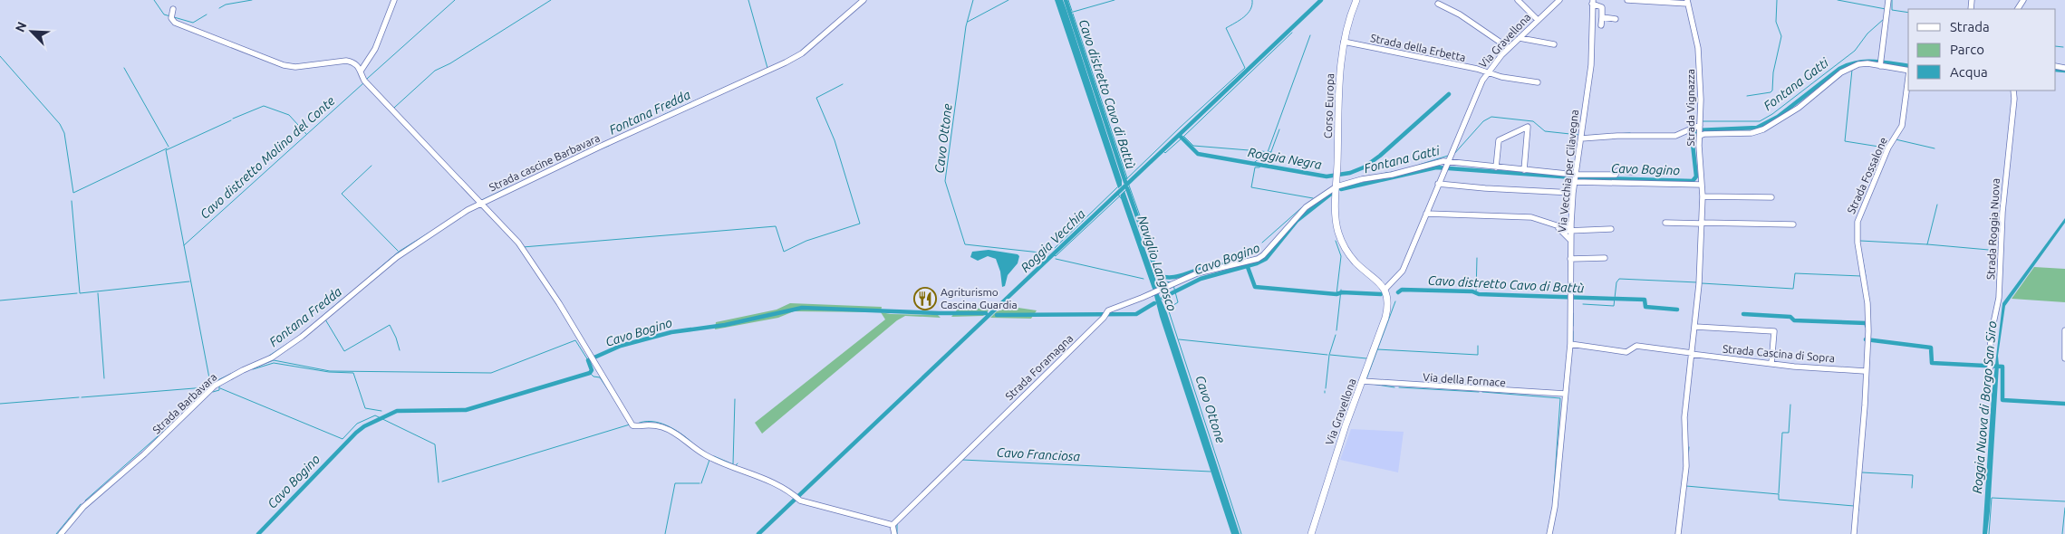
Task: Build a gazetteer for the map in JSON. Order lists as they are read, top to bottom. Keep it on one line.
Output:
{"streets":{"main road":["Via Gravellona","Corso Europa"],"street":["Strada della Erbetta","Strada Vignazza","Strada cascine Barbavara","Via Vecchia per Cilavegna","Strada Fossalone","Strada Roggia Nuova","Strada Cascina di Sopra","Strada Foramagna","Via della Fornace","Strada Barbavara"]},"crossings":[["Via Gravellona","Strada della Erbetta"],["Via Gravellona","Corso Europa"],["Via Gravellona","Via della Fornace"],["Strada della Erbetta","Corso Europa"],["Corso Europa","Strada Foramagna"],["Strada Vignazza","Strada Cascina di Sopra"],["Strada cascine Barbavara","Strada Barbavara"],["Via Vecchia per Cilavegna","Strada Cascina di Sopra"],["Via Vecchia per Cilavegna","Via della Fornace"],["Strada Fossalone","Strada Cascina di Sopra"]],"water":["Fontana Gatti","Cavo distretto Cavo di Battù","Fontana Fredda","Cavo Ottone","Cavo distretto Molino del Conte","Roggia Negra","Cavo Bogino","Roggia Vecchia","Naviglio Langosco","Roggia Nuova di Borgo San Siro","Cavo Franciosa"],"places":{"restaurant":["Agriturismo Cascina Guardia"]},"legend":["Strada","Parco","Acqua"],"north":"top left"}
